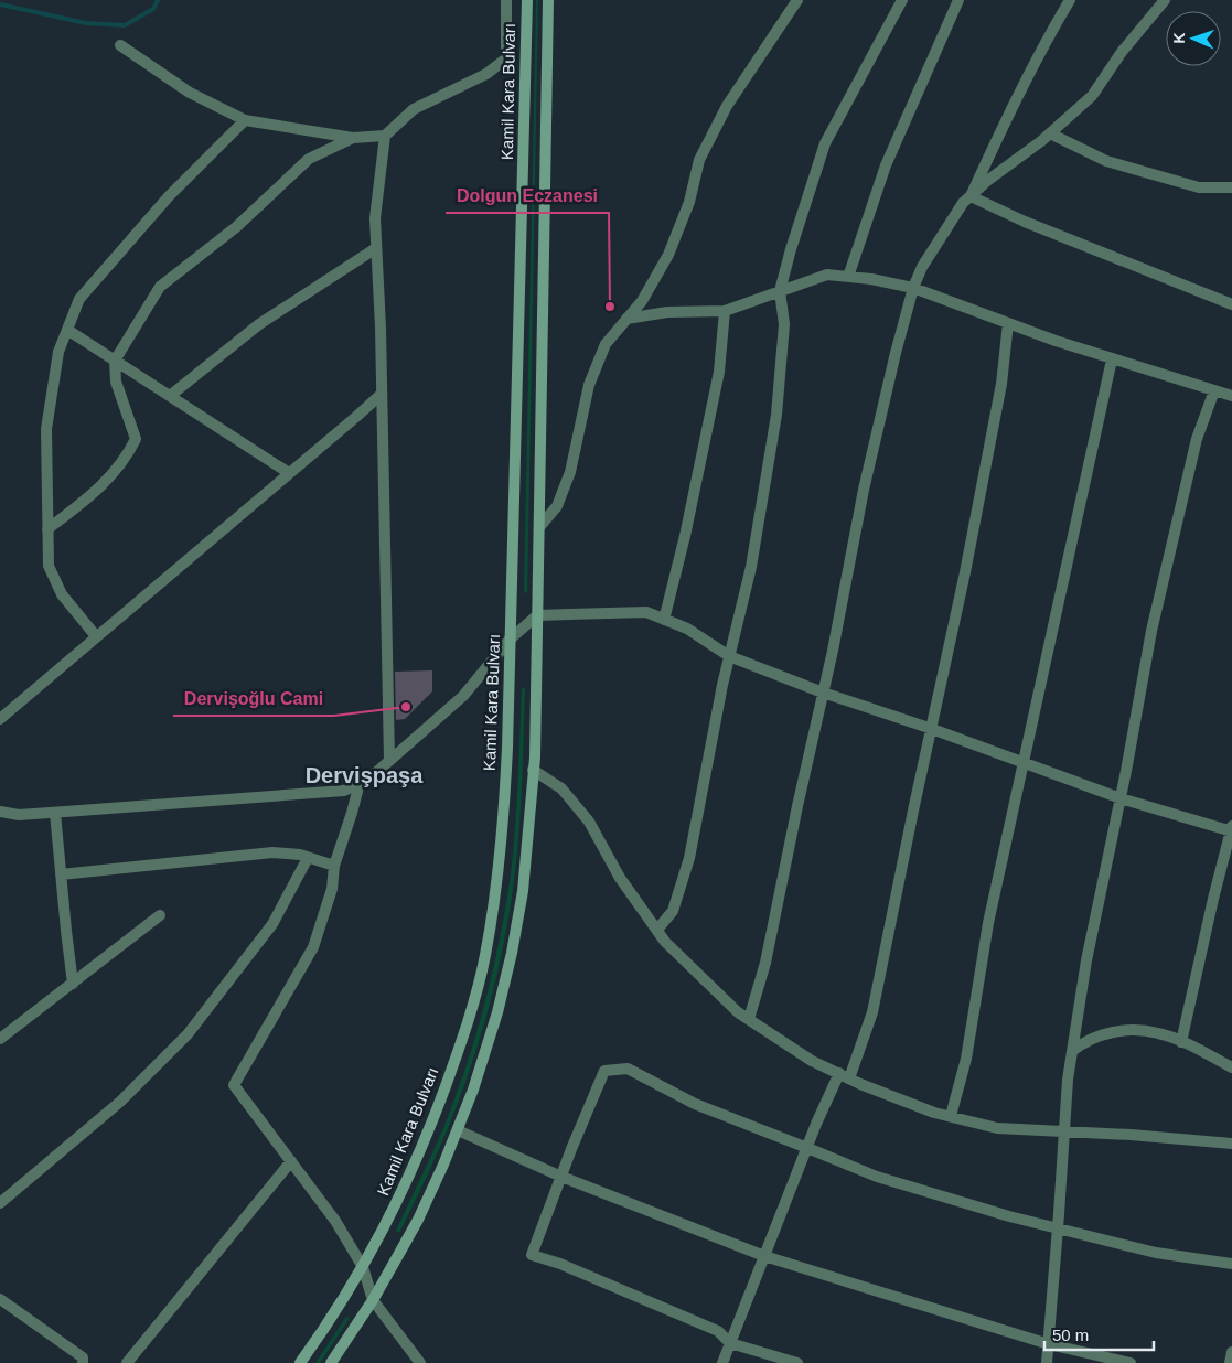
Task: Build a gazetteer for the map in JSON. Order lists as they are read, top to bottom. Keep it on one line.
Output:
{"streets":{"main road":["Kamil Kara Bulvarı"]},"districts":["Dervişpaşa"],"places":["Dolgun Eczanesi","Dervişoğlu Cami"],"scale_bar":"50 m","north":"left"}
